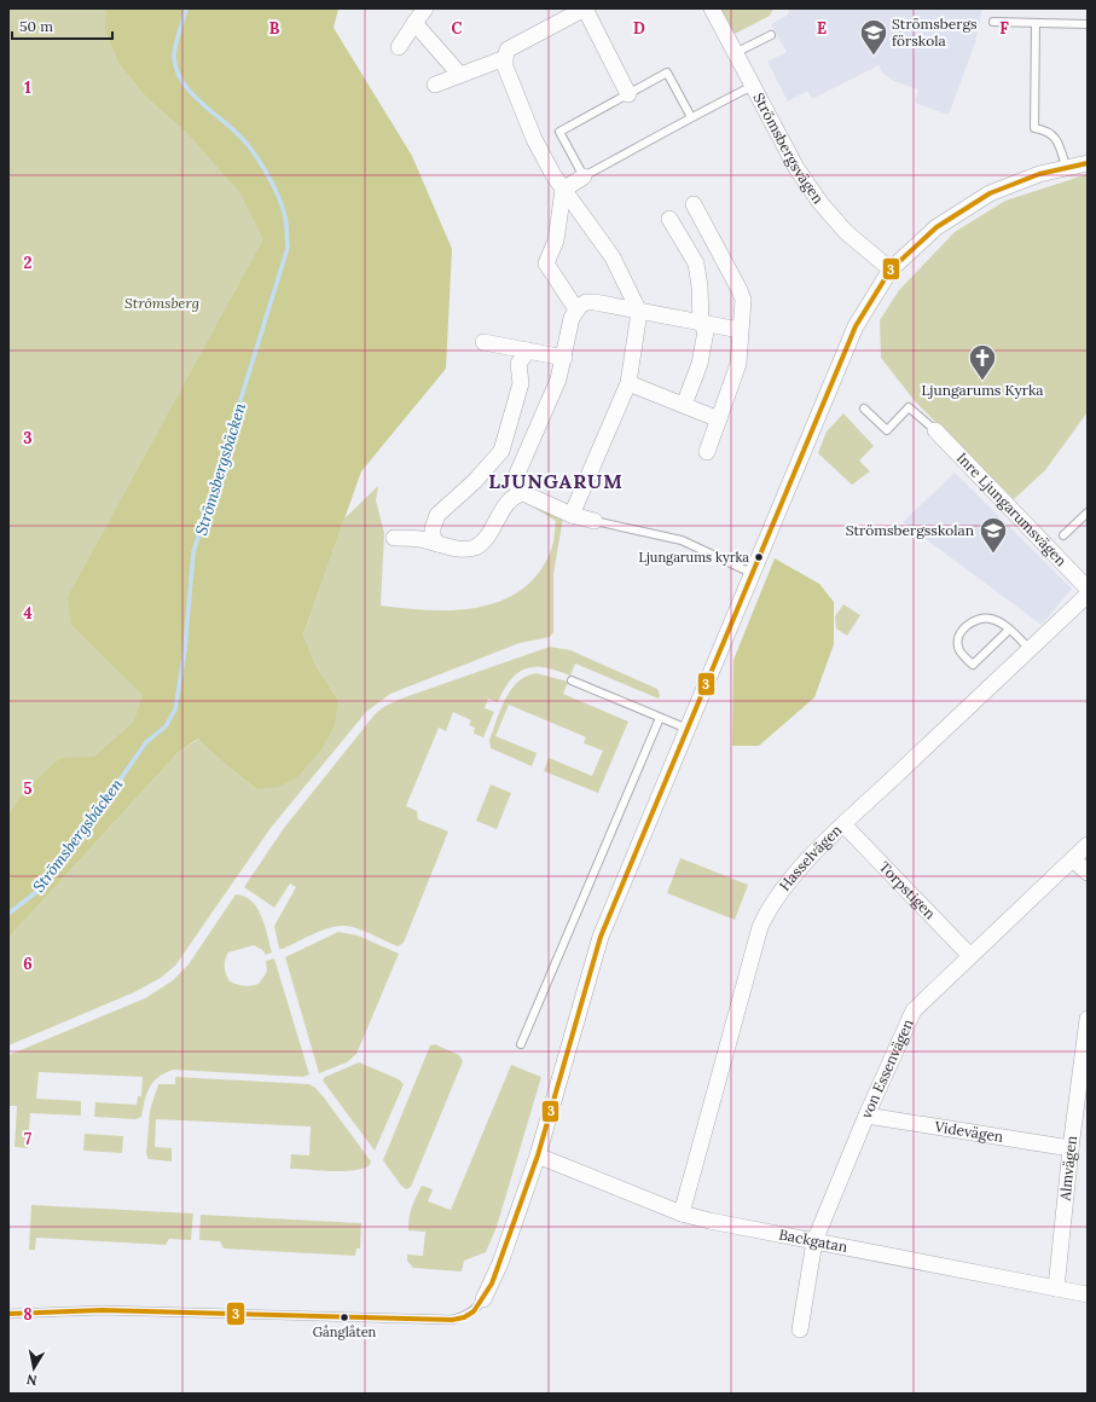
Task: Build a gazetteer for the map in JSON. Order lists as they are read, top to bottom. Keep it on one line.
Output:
{"streets":{"street":["Strömsbergsvägen","Inre Ljungarumsvägen","Hasselvägen","Torpstigen","von Essenvägen","Videvägen","Almvägen","Backgatan"]},"crossings":[["Hasselvägen","Torpstigen"],["Hasselvägen","Backgatan"],["Torpstigen","von Essenvägen"],["von Essenvägen","Videvägen"],["von Essenvägen","Backgatan"],["Videvägen","Almvägen"],["Almvägen","Backgatan"]],"districts":["LJUNGARUM"],"water":["Strömsbergsbäcken"],"parks":["Strömsberg"],"places":{"school or university":["Strömsbergs förskola","Strömsbergsskolan"],"church":["Ljungarums Kyrka"],"other":["Ljungarums kyrka","Gånglåten"]},"lines":["transit line 3"],"scale_bar":"50 m","north":"bottom","grid":{"columns":["B","C","D","E","F"],"rows":["1","2","3","4","5","6","7","8"]}}
